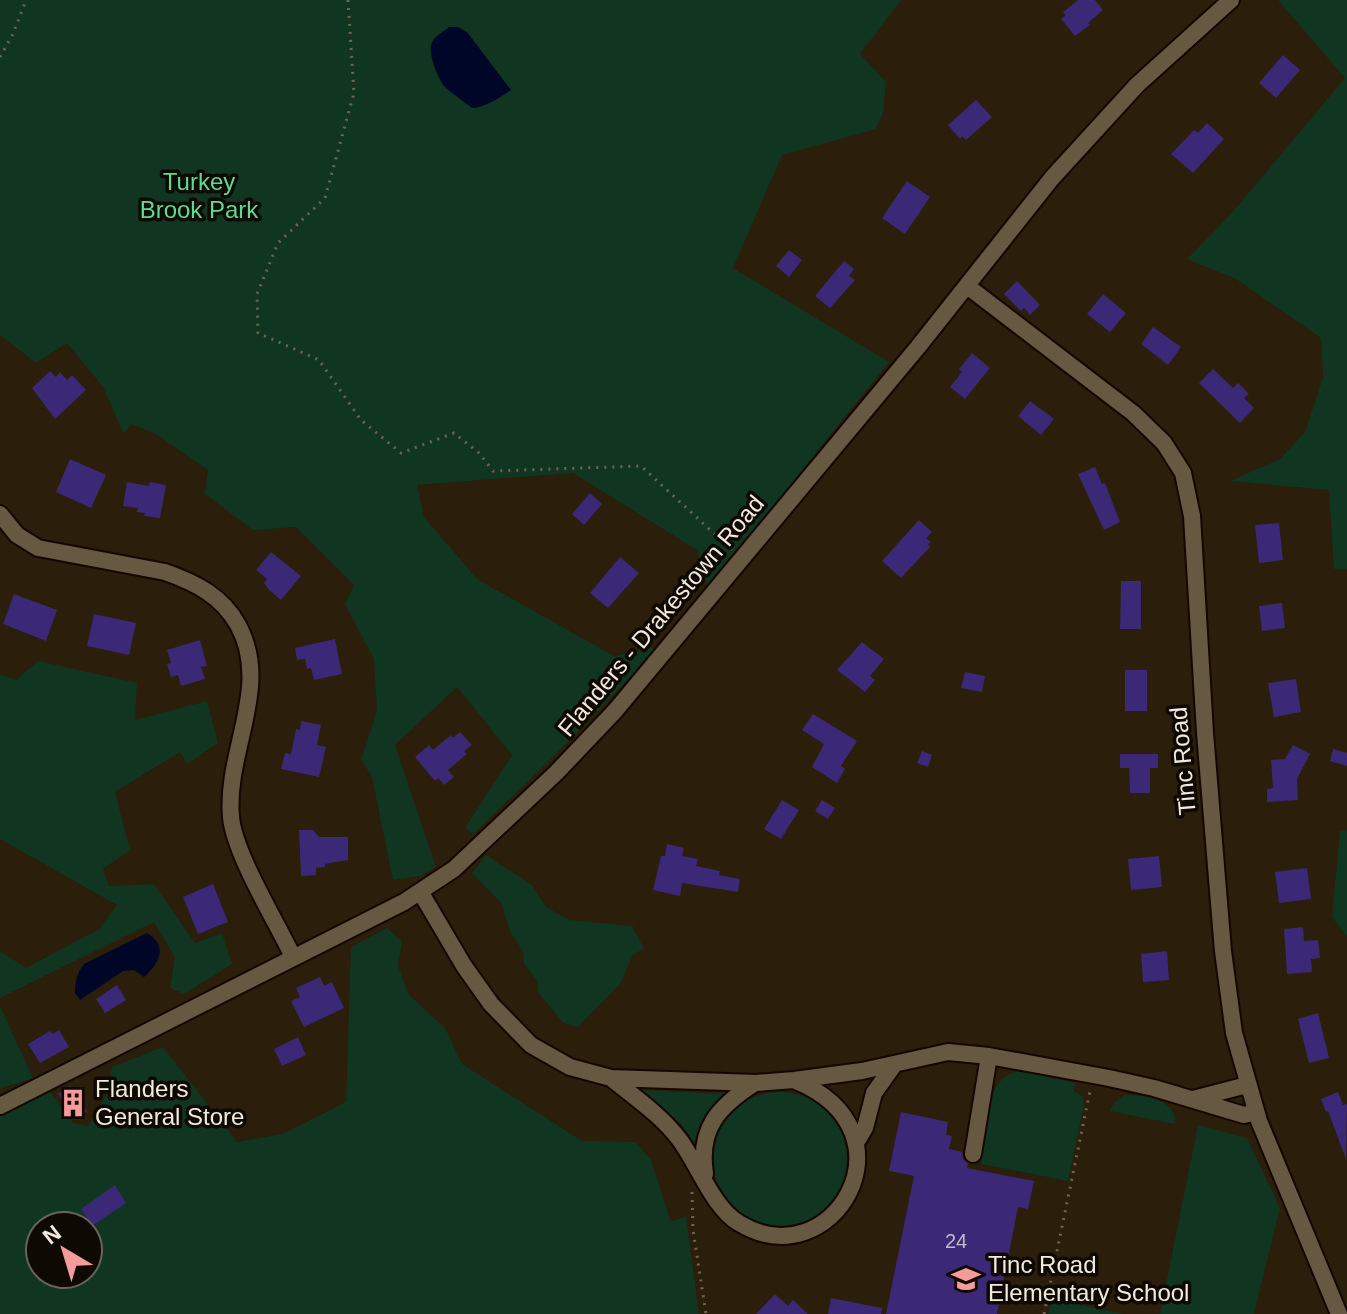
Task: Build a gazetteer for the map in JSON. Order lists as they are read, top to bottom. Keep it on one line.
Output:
{"streets":{"street":["Flanders - Drakestown Road","Tinc Road"]},"crossings":[["Flanders - Drakestown Road","Tinc Road"]],"parks":["Turkey Brook Park"],"places":{"building":["Flanders General Store"],"school or university":["Tinc Road Elementary School"]},"house_numbers":["24"],"north":"top left"}
